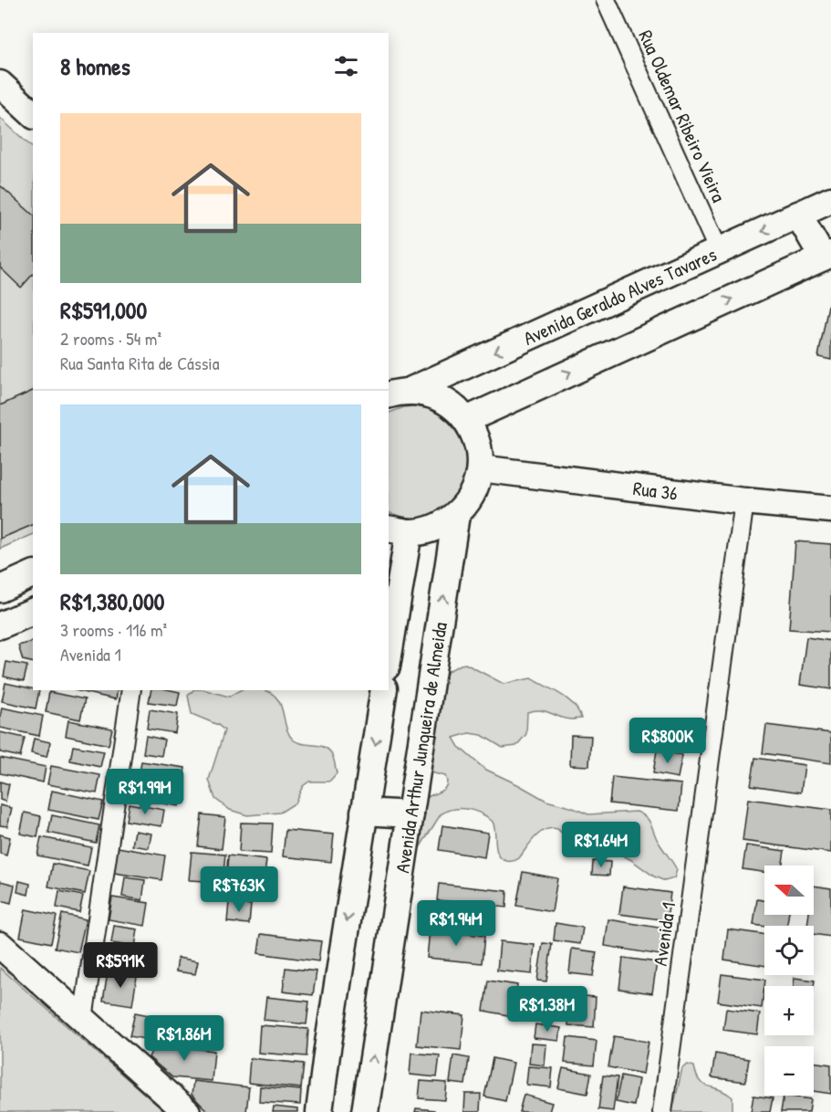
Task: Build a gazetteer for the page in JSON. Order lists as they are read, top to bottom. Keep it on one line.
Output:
{"streets":{"street":["Rua Oldemar Ribeiro Vieira","Avenida Geraldo Alves Tavares","Rua 36","Avenida Arthur Junqueira de Almeida","Avenida 1"]},"crossings":[["Rua Oldemar Ribeiro Vieira","Avenida Geraldo Alves Tavares"],["Rua 36","Avenida 1"]],"north":"left","page":{"heading":"8 homes","list":[{"name":"R$591,000","note":"2 rooms · 54 m² · Rua Santa Rita de Cássia"},{"name":"R$1,380,000","note":"3 rooms · 116 m² · Avenida 1"}],"price":["R$800K","R$1.99M","R$1.64M","R$763K","R$1.94M","R$591K","R$1.38M","R$1.86M"],"map_buttons":["+","−"]}}
